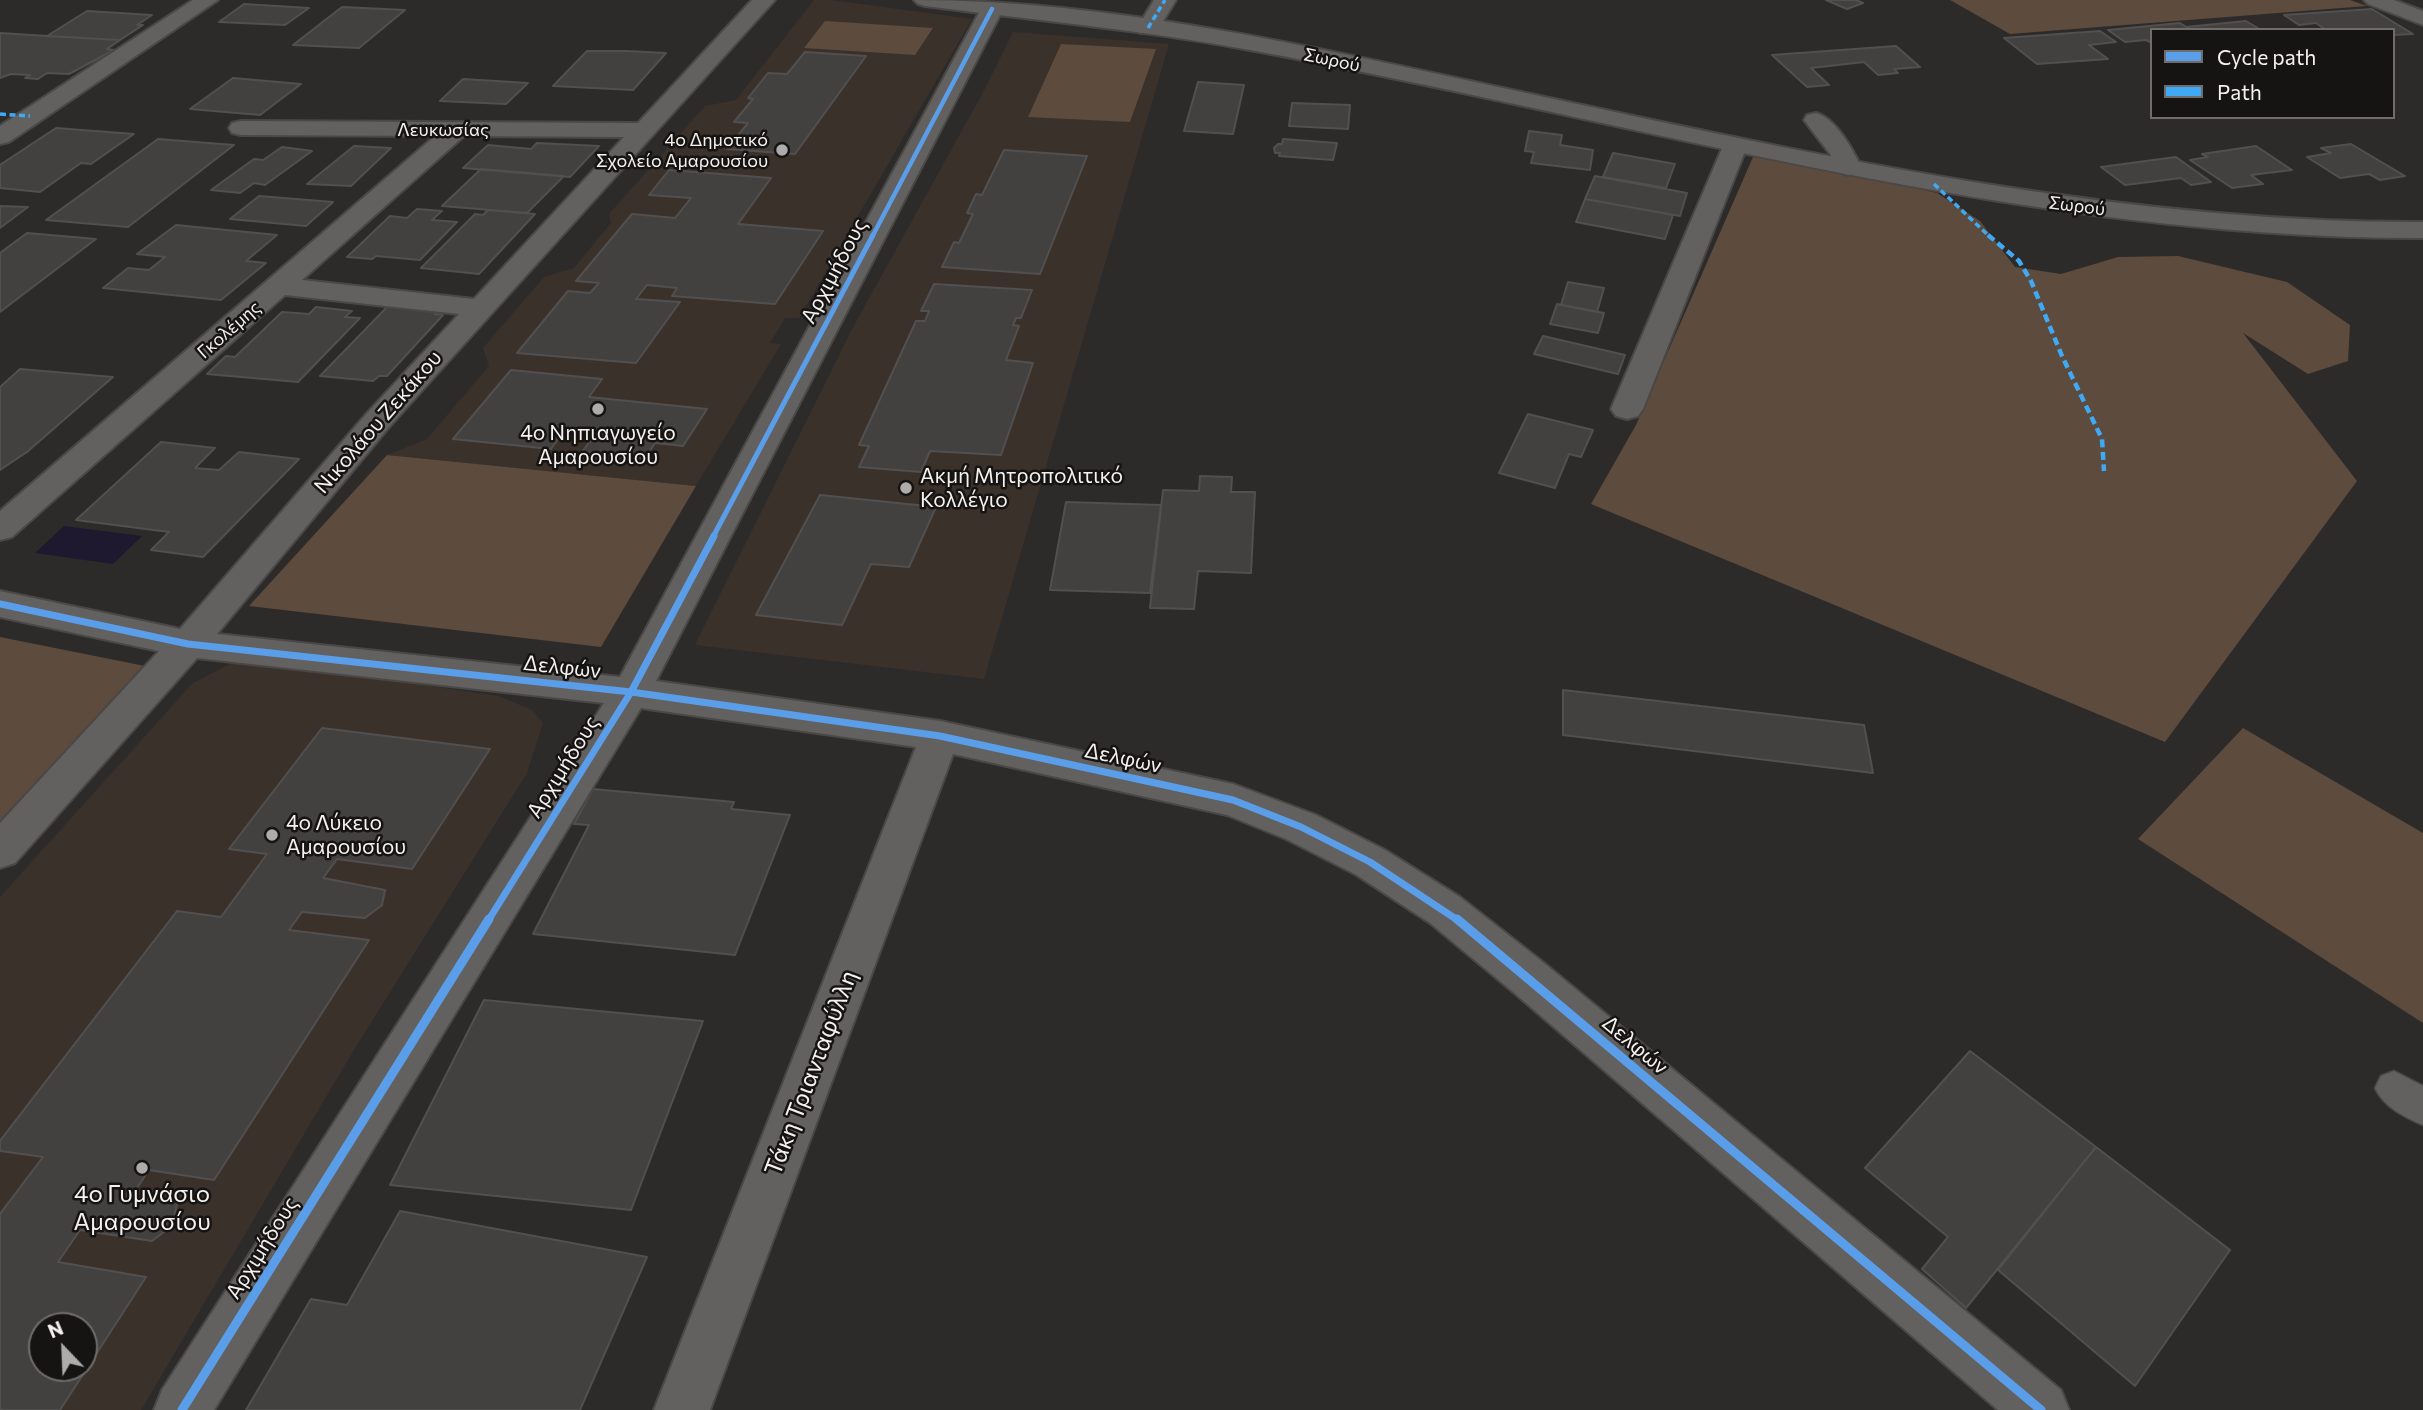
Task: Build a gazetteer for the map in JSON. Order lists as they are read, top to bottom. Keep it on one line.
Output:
{"streets":{"street":["Σωρού","Λευκωσίας","Αρχιμήδους","Γκολέμης","Νικολάου Ζεκάκου","Δελφών","Τάκη Τριανταφύλλη"]},"crossings":[["Σωρού","Αρχιμήδους"],["Λευκωσίας","Γκολέμης"],["Λευκωσίας","Νικολάου Ζεκάκου"],["Αρχιμήδους","Δελφών"],["Νικολάου Ζεκάκου","Δελφών"],["Δελφών","Τάκη Τριανταφύλλη"]],"places":["4ο Δημοτικό Σχολείο Αμαρουσίου","4ο Νηπιαγωγείο Αμαρουσίου","Ακμή Μητροπολιτικό Κολλέγιο","4ο Λύκειο Αμαρουσίου","4ο Γυμνάσιο Αμαρουσίου"],"legend":["Cycle path","Path"],"north":"top left"}
